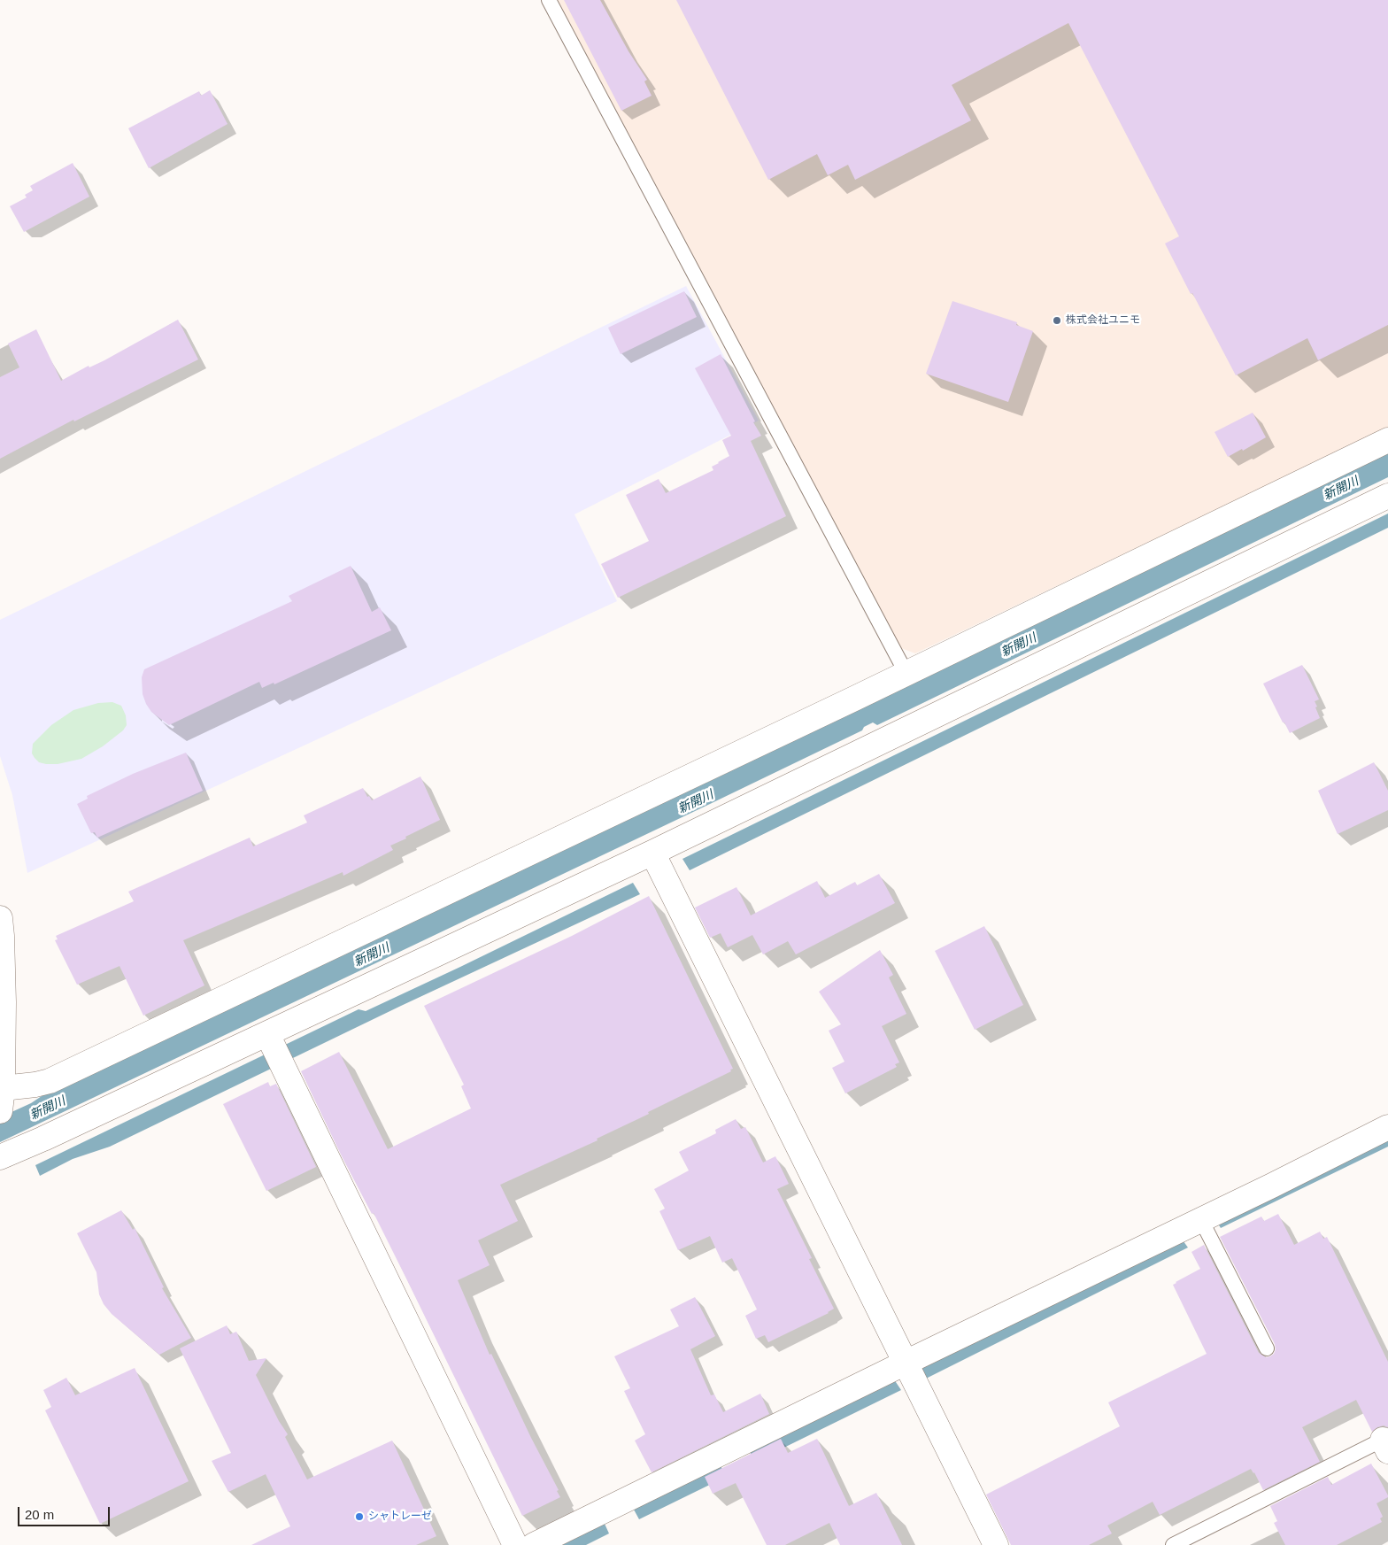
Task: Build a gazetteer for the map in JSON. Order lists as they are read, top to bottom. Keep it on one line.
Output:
{"water":["新開川"],"places":["株式会社ユニモ","シャトレーゼ"],"scale_bar":"20 m"}
